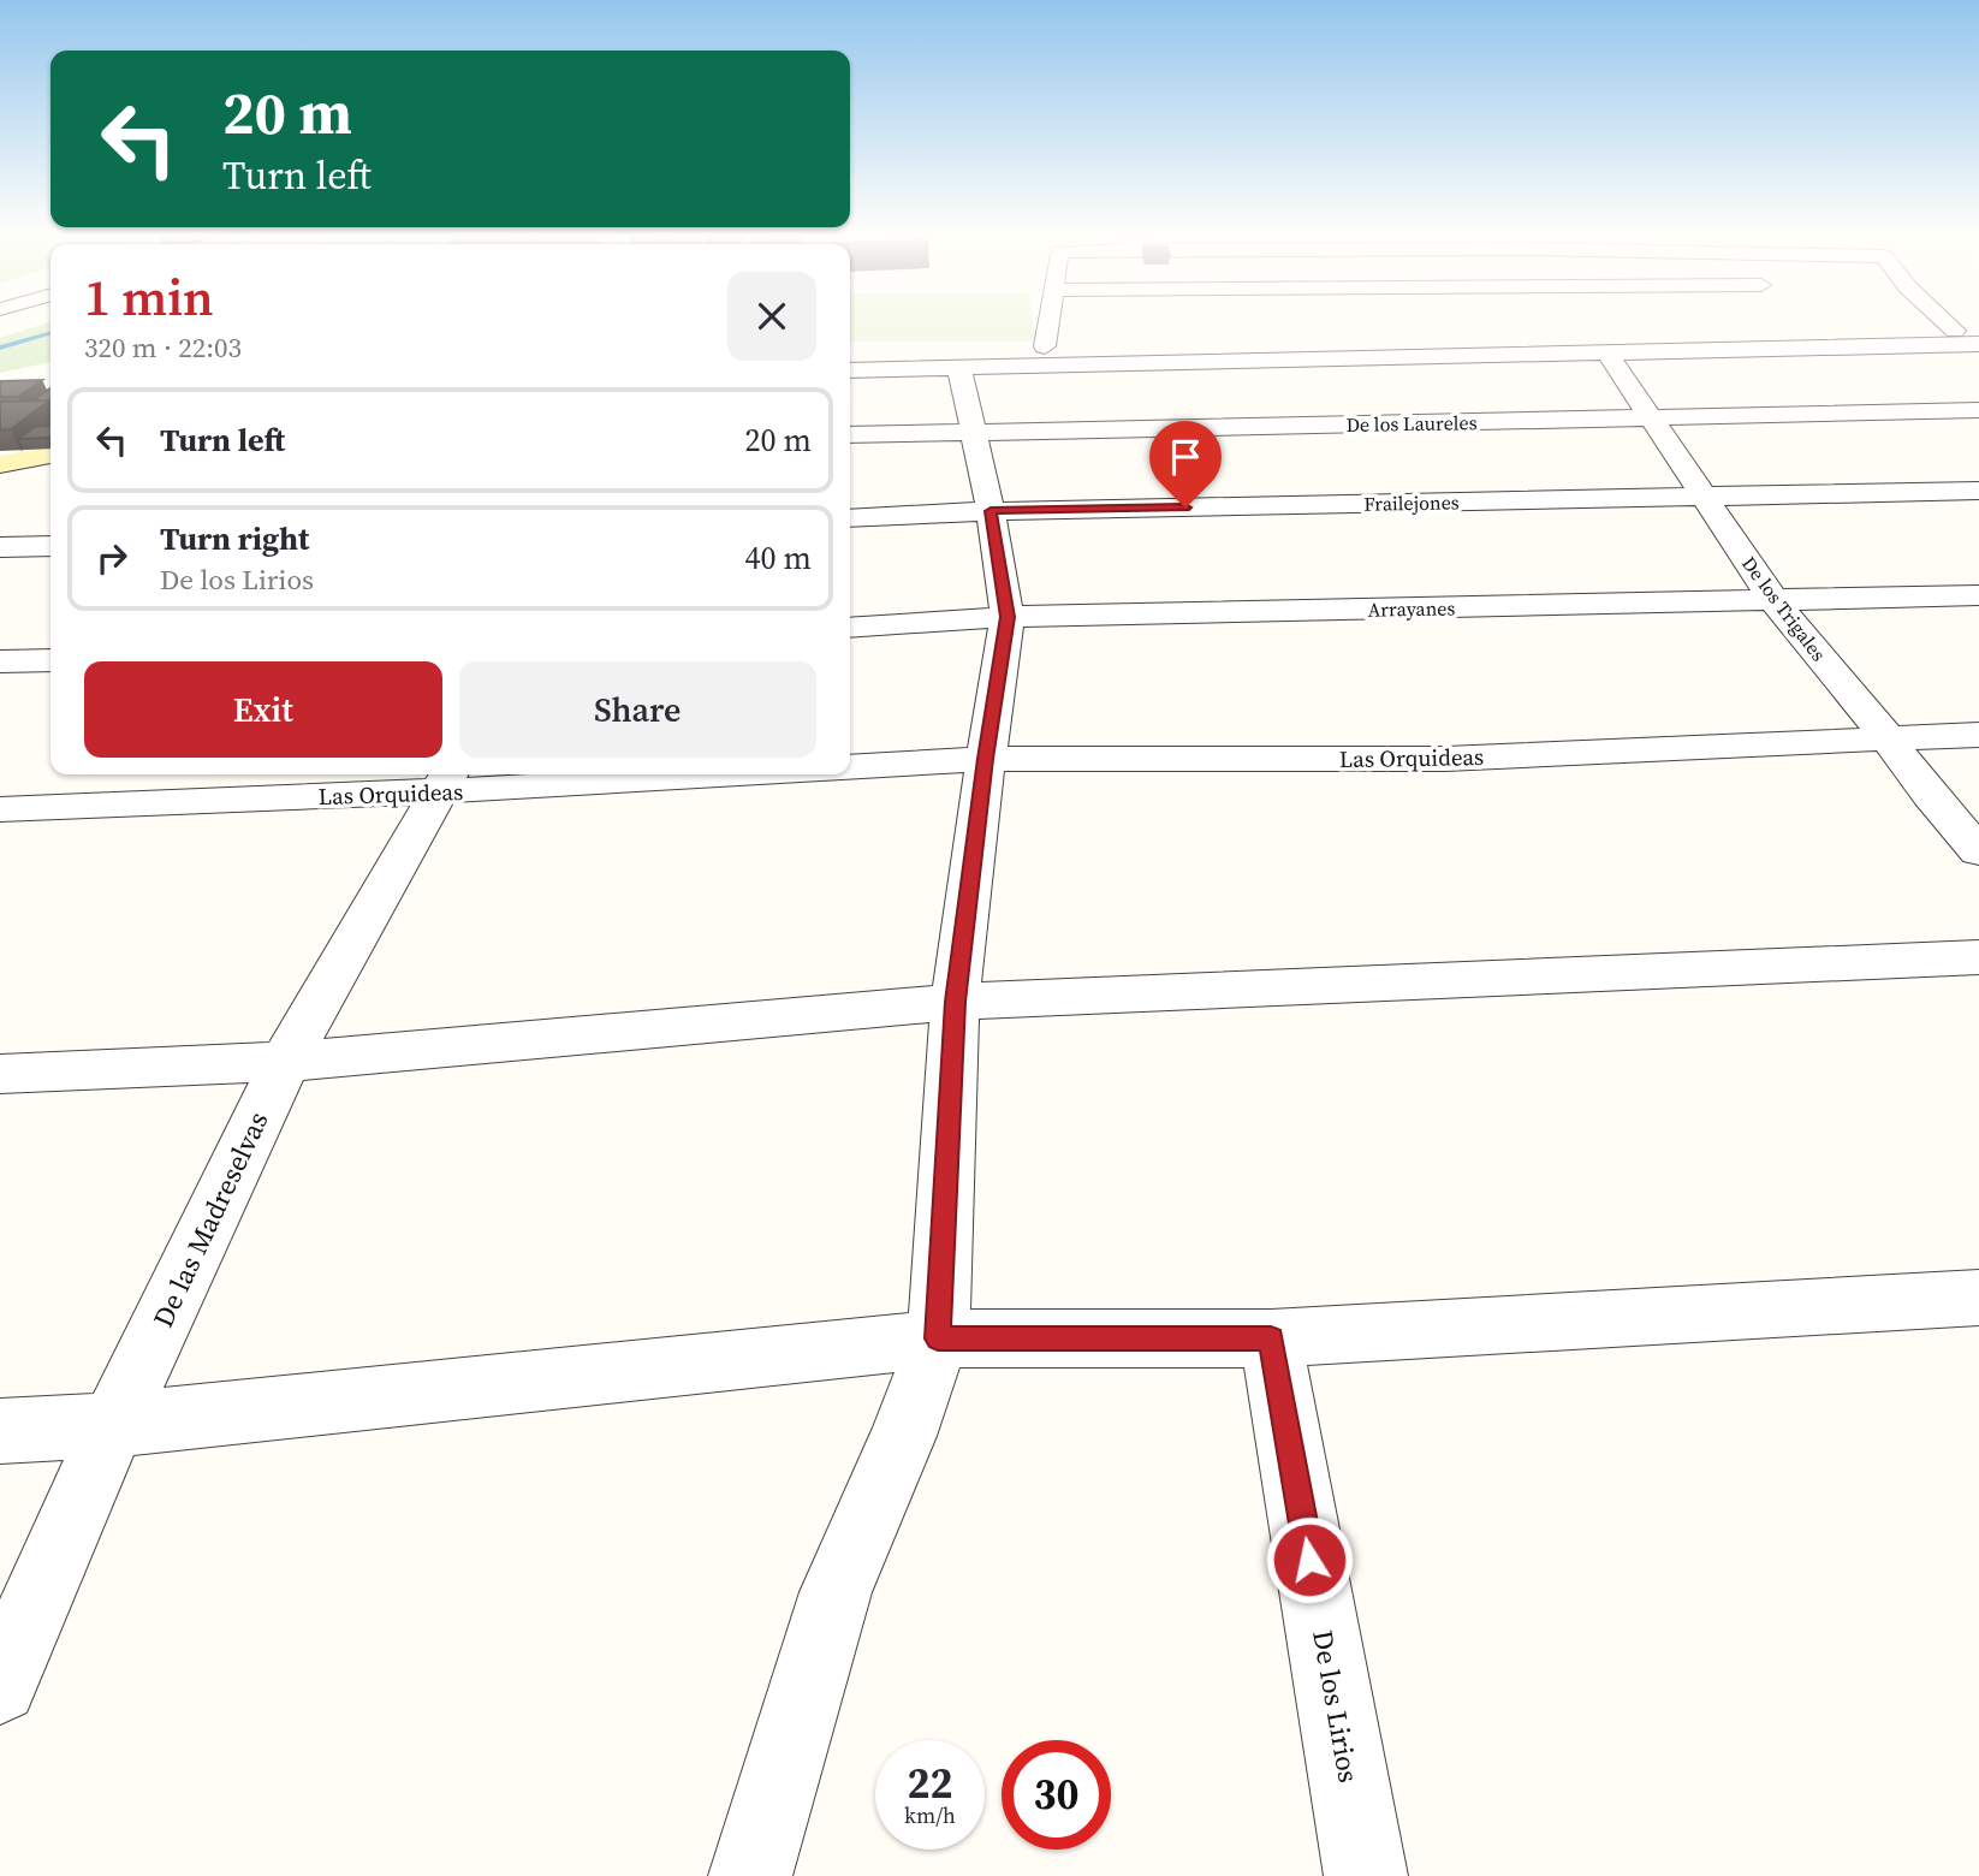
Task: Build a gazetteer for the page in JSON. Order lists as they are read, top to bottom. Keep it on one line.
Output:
{"streets":{"street":["De los Laureles","Frailejones","Arrayanes","De los Trigales","Las Orquideas","De las Madreselvas","De los Lirios"]},"crossings":[["De los Laureles","De los Trigales"],["Frailejones","De los Trigales"],["Arrayanes","De los Trigales"],["De los Trigales","Las Orquideas"],["Las Orquideas","De las Madreselvas"]],"page":{"turn":["20 m","Turn left"],"heading":["1 min","320 m · 22:03"],"list":[{"name":"Turn left","value":"20 m"},{"name":"Turn right","note":"De los Lirios","value":"40 m"}],"buttons":["Exit","Share"],"speed":"22 km/h","limit":"30"}}
